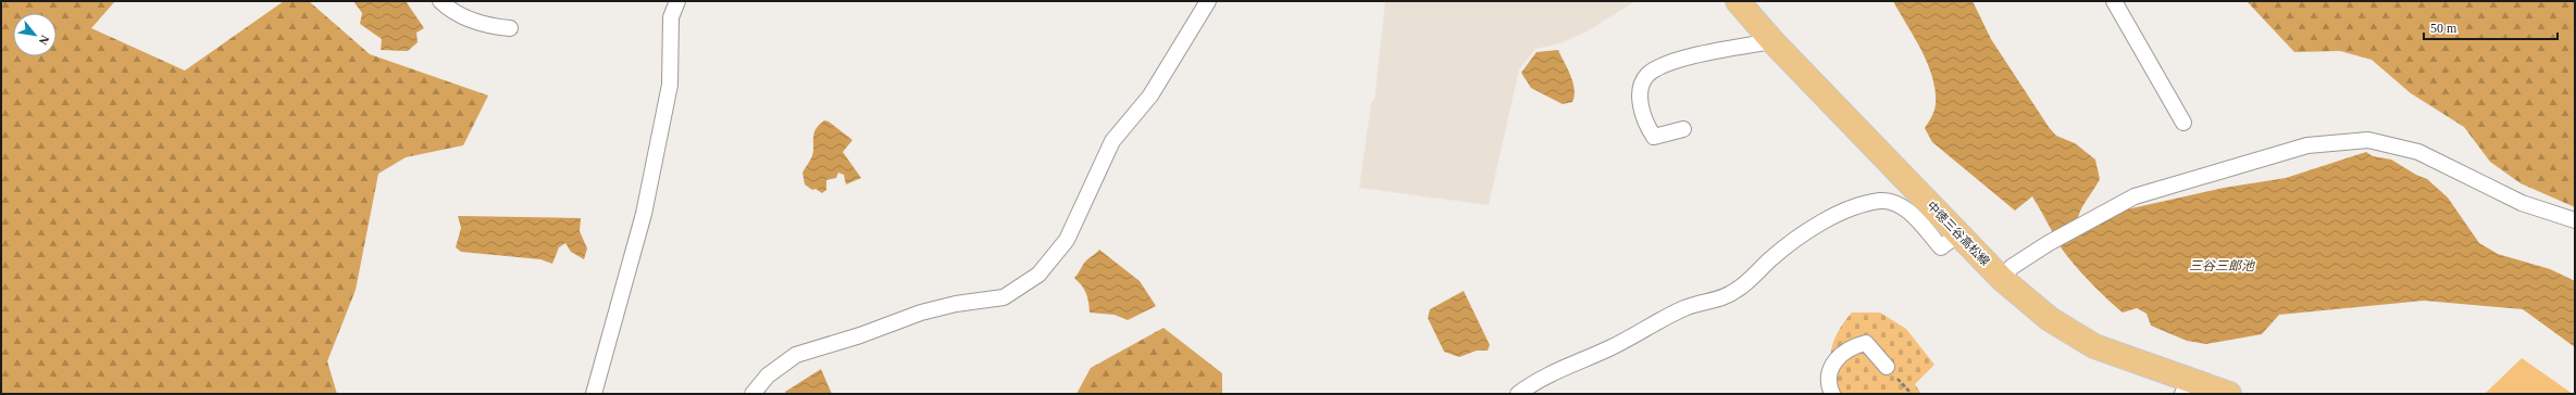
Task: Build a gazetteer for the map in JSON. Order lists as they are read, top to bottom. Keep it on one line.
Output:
{"streets":{"main road":["中徳三谷高松線"]},"water":["三谷三郎池"],"scale_bar":"50 m","north":"bottom right"}
